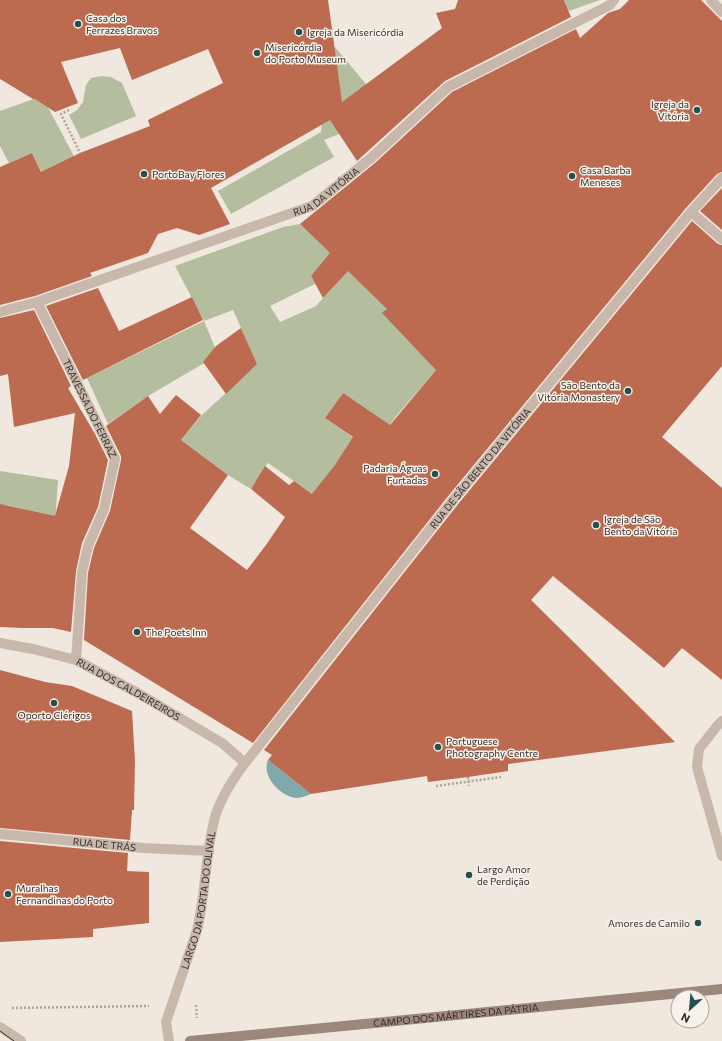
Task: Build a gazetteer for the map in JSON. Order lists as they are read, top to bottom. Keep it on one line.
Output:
{"streets":{"main road":["CAMPO DOS MÁRTIRES DA PÁTRIA"],"street":["RUA DA VITÓRIA","TRAVESSA DO FERRAZ","RUA DE SÃO BENTO DA VITÓRIA","RUA DOS CALDEIREIROS","RUA DE TRÁS","LARGO DA PORTA DO OLIVAL"]},"crossings":[["RUA DA VITÓRIA","TRAVESSA DO FERRAZ"],["TRAVESSA DO FERRAZ","RUA DOS CALDEIREIROS"],["RUA DE SÃO BENTO DA VITÓRIA","RUA DOS CALDEIREIROS"],["RUA DE SÃO BENTO DA VITÓRIA","LARGO DA PORTA DO OLIVAL"],["RUA DOS CALDEIREIROS","LARGO DA PORTA DO OLIVAL"],["RUA DE TRÁS","LARGO DA PORTA DO OLIVAL"]],"places":["Casa dos Ferrazes Bravos","Igreja da Misericórdia","Misericórdia do Porto Museum","Igreja da Vitória","PortoBay Flores","Casa Barba Meneses","São Bento da Vitória Monastery","Padaria Águas Furtadas","Igreja de São Bento da Vitória","The Poets Inn","Oporto Clérigos","Portuguese Photography Centre","Largo Amor de Perdição","Muralhas Fernandinas do Porto","Amores de Camilo"],"north":"bottom left"}
